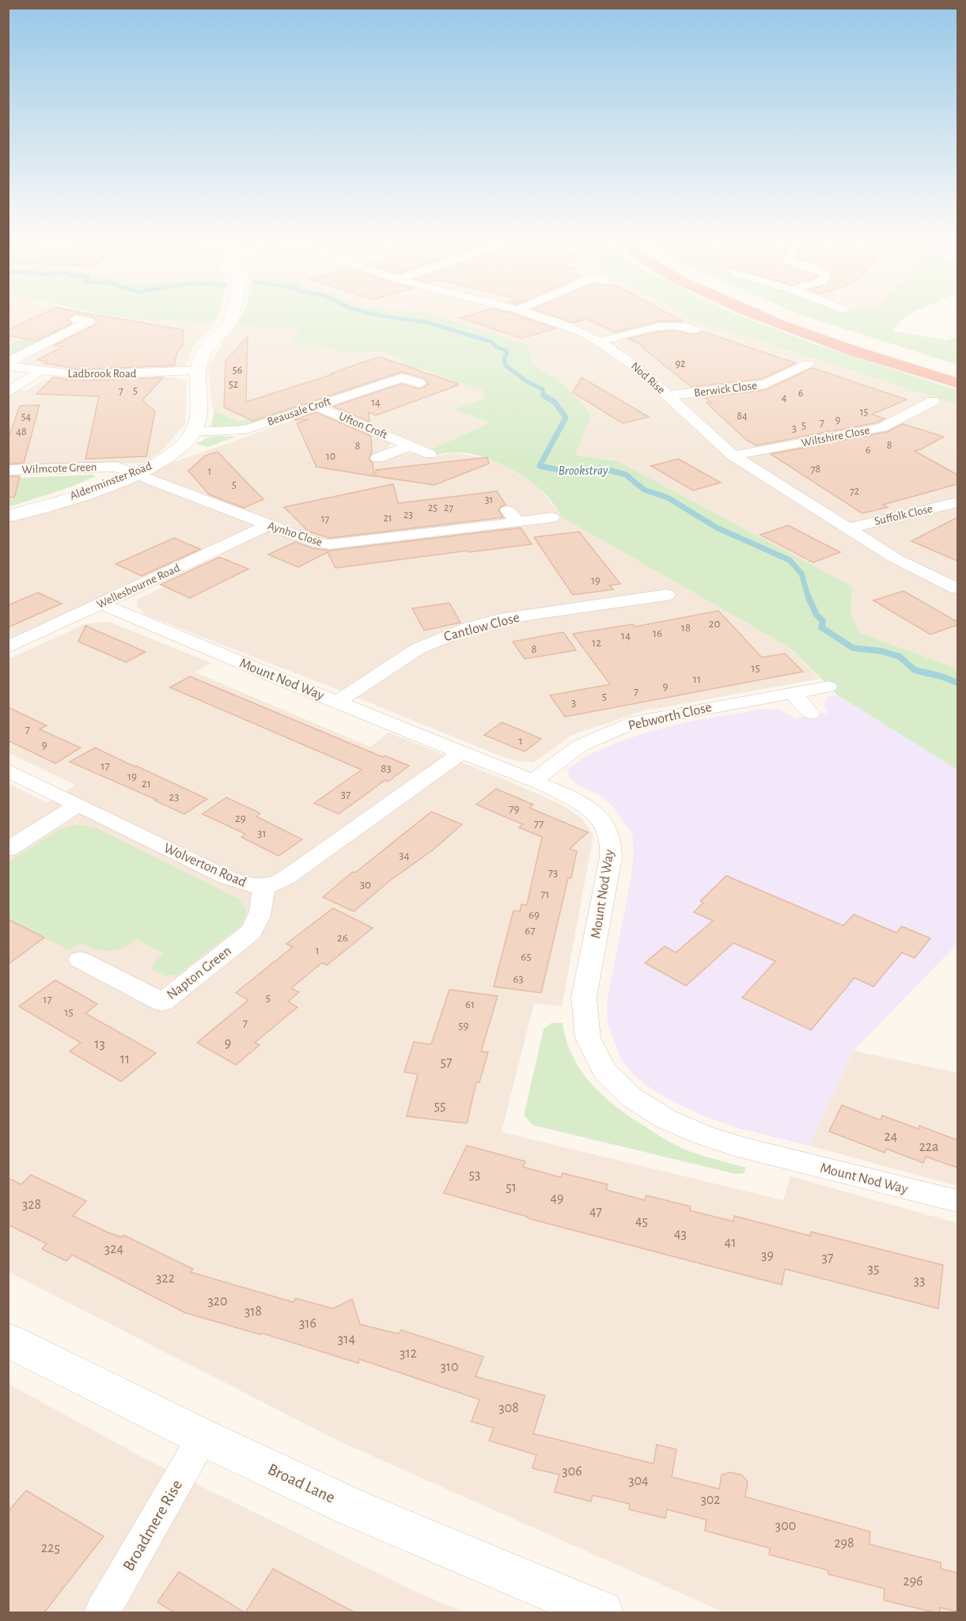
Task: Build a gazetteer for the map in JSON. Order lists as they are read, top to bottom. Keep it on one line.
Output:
{"streets":{"street":["Ladbrook Road","Nod Rise","Berwick Close","Beausale Croft","Ufton Croft","Wiltshire Close","Wilmcote Green","Alderminster Road","Suffolk Close","Aynho Close","Wellesbourne Road","Cantlow Close","Mount Nod Way","Pebworth Close","Wolverton Road","Napton Green","Broad Lane","Broadmere Rise"]},"crossings":[["Nod Rise","Berwick Close"],["Nod Rise","Wiltshire Close"],["Nod Rise","Suffolk Close"],["Beausale Croft","Ufton Croft"],["Beausale Croft","Alderminster Road"],["Wilmcote Green","Alderminster Road"],["Wilmcote Green","Aynho Close"],["Alderminster Road","Aynho Close"],["Aynho Close","Wellesbourne Road"],["Wellesbourne Road","Mount Nod Way"],["Cantlow Close","Mount Nod Way"],["Mount Nod Way","Pebworth Close"],["Mount Nod Way","Wolverton Road"],["Wolverton Road","Napton Green"],["Broad Lane","Broadmere Rise"]],"water":["Brookstray"],"house_numbers":["92","56","52","7","5","6","4","14","15","84","54","9","7","5","3","48","8","8","6","10","78","1","5","72","31","25","27","23","21","17","19","20","18","16","14","12","8","15","11","9","7","5","3","7","1","9","17","83","19","21","37","23","79","29","77","31","34","73","30","71","69","67","26","1","65","63","5","17","61","15","7","59","9","13","11","57","55","24","22a","53","51","49","328","47","45","43","41","324","39","37","35","322","33","320","318","316","314","312","310","308","306","304","302","300","298","225","296"]}
